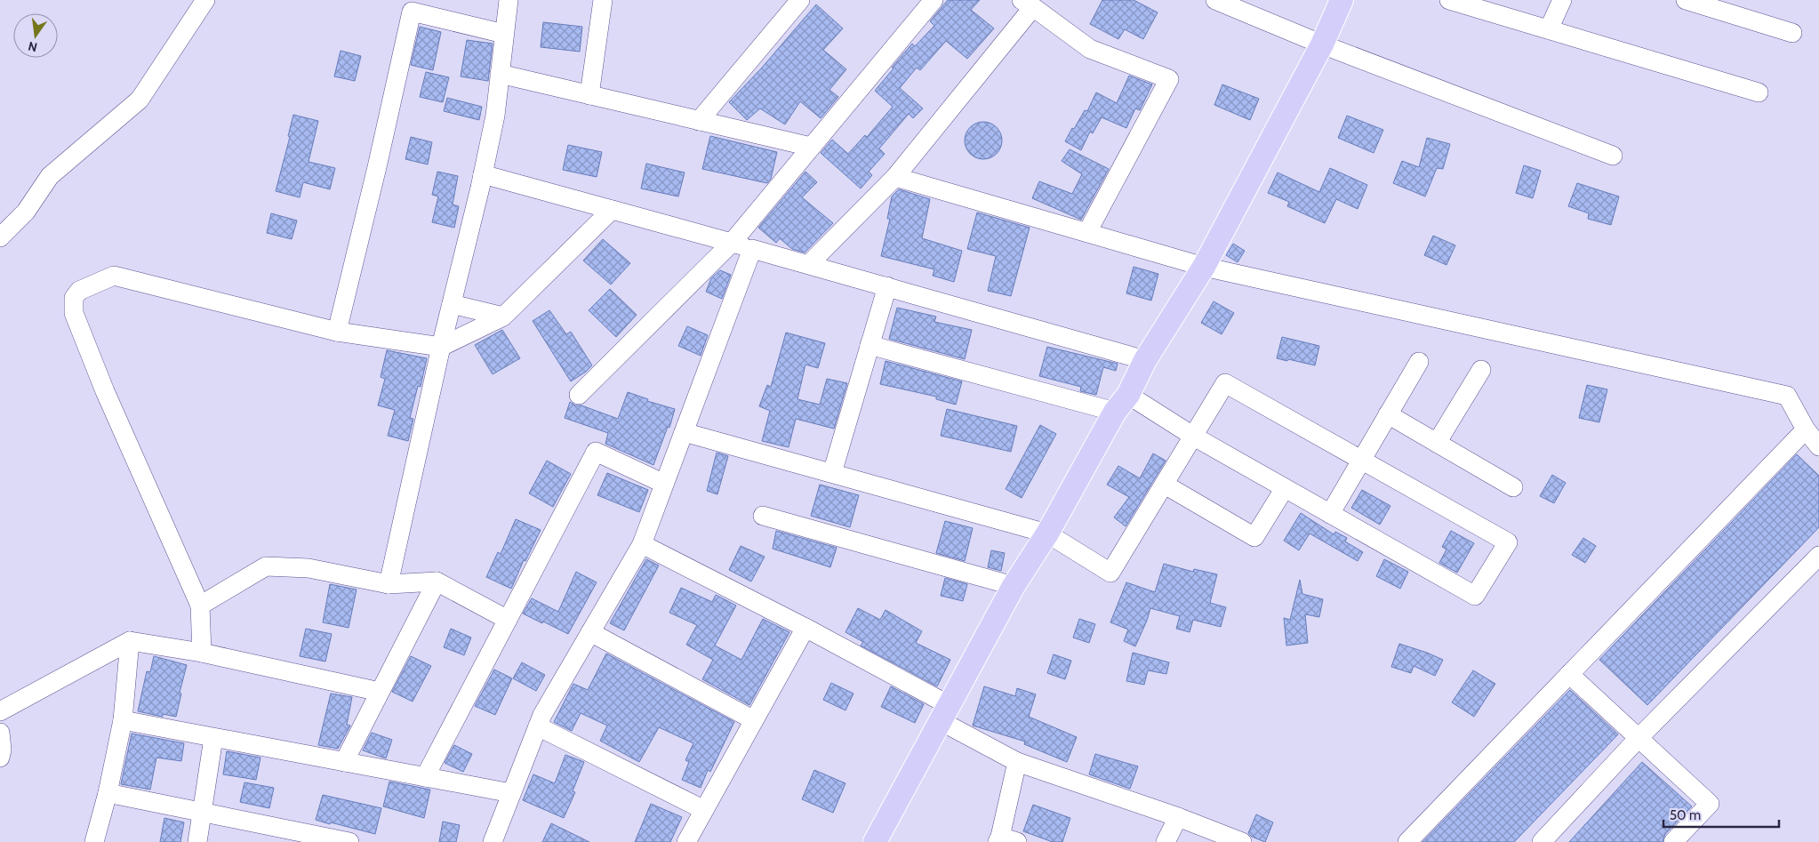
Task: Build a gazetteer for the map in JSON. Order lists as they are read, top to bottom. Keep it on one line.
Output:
{"scale_bar":"50 m","north":"bottom"}
